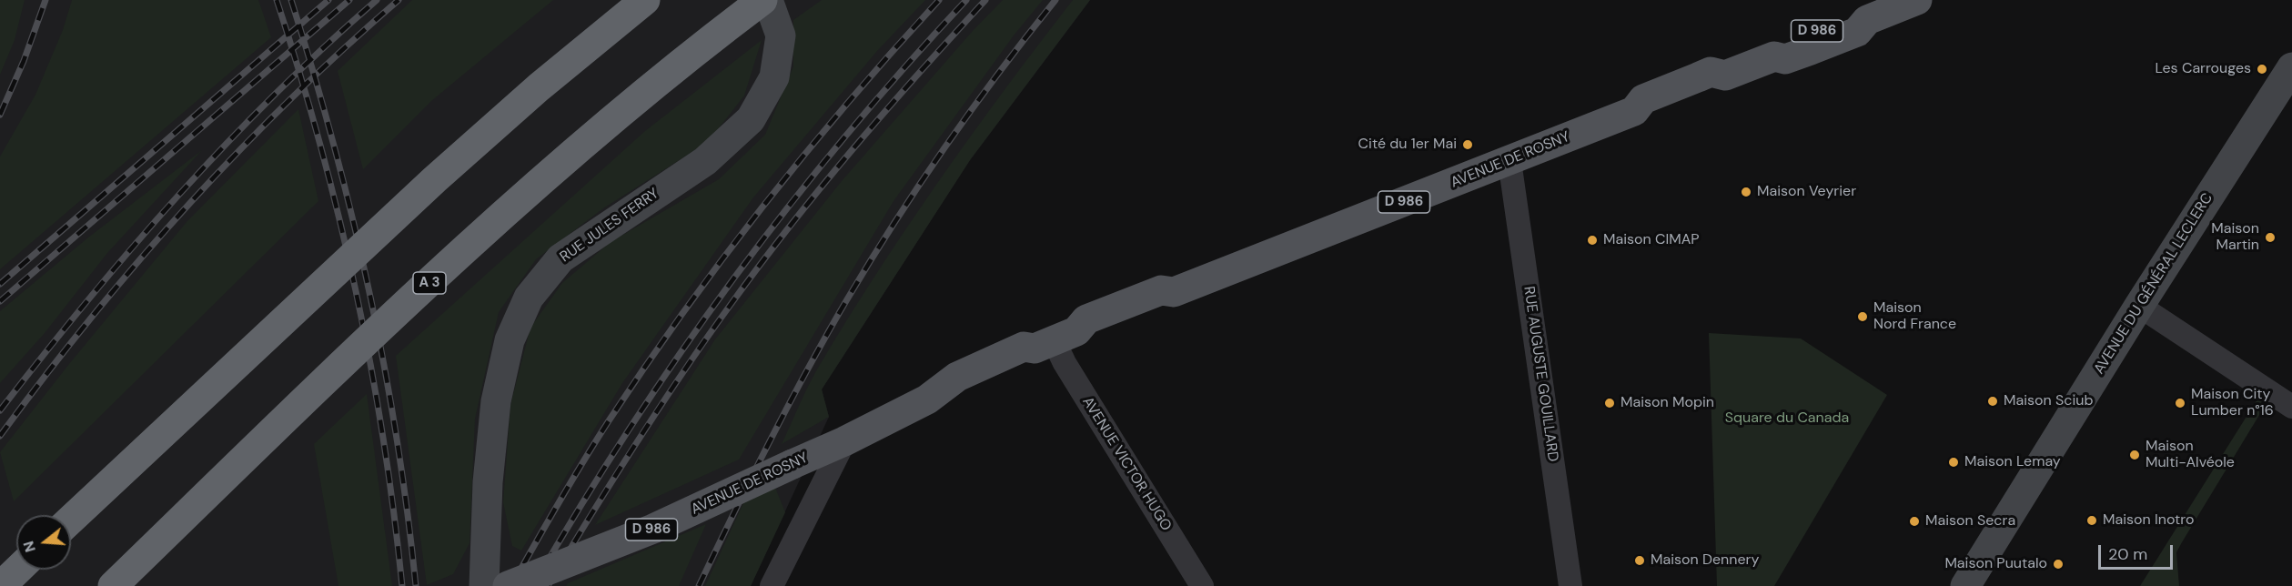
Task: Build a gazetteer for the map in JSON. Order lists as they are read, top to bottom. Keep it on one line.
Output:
{"streets":{"highway":["A 3"],"main road":["D 986","AVENUE DE ROSNY"],"street":["RUE JULES FERRY","AVENUE DU GÉNÉRAL LECLERC","RUE AUGUSTE GOUILLARD","AVENUE VICTOR HUGO"]},"crossings":[["AVENUE DE ROSNY","RUE AUGUSTE GOUILLARD"],["AVENUE DE ROSNY","AVENUE VICTOR HUGO"]],"parks":["Square du Canada"],"places":["Les Carrouges","Cité du 1er Mai","Maison Veyrier","Maison Martin","Maison CIMAP","Maison Nord France","Maison Sciub","Maison Mopin","Maison City Lumber n°16","Maison Multi-Alvéole","Maison Lemay","Maison Inotro","Maison Secra","Maison Dennery","Maison Puutalo"],"scale_bar":"20 m","north":"left"}
